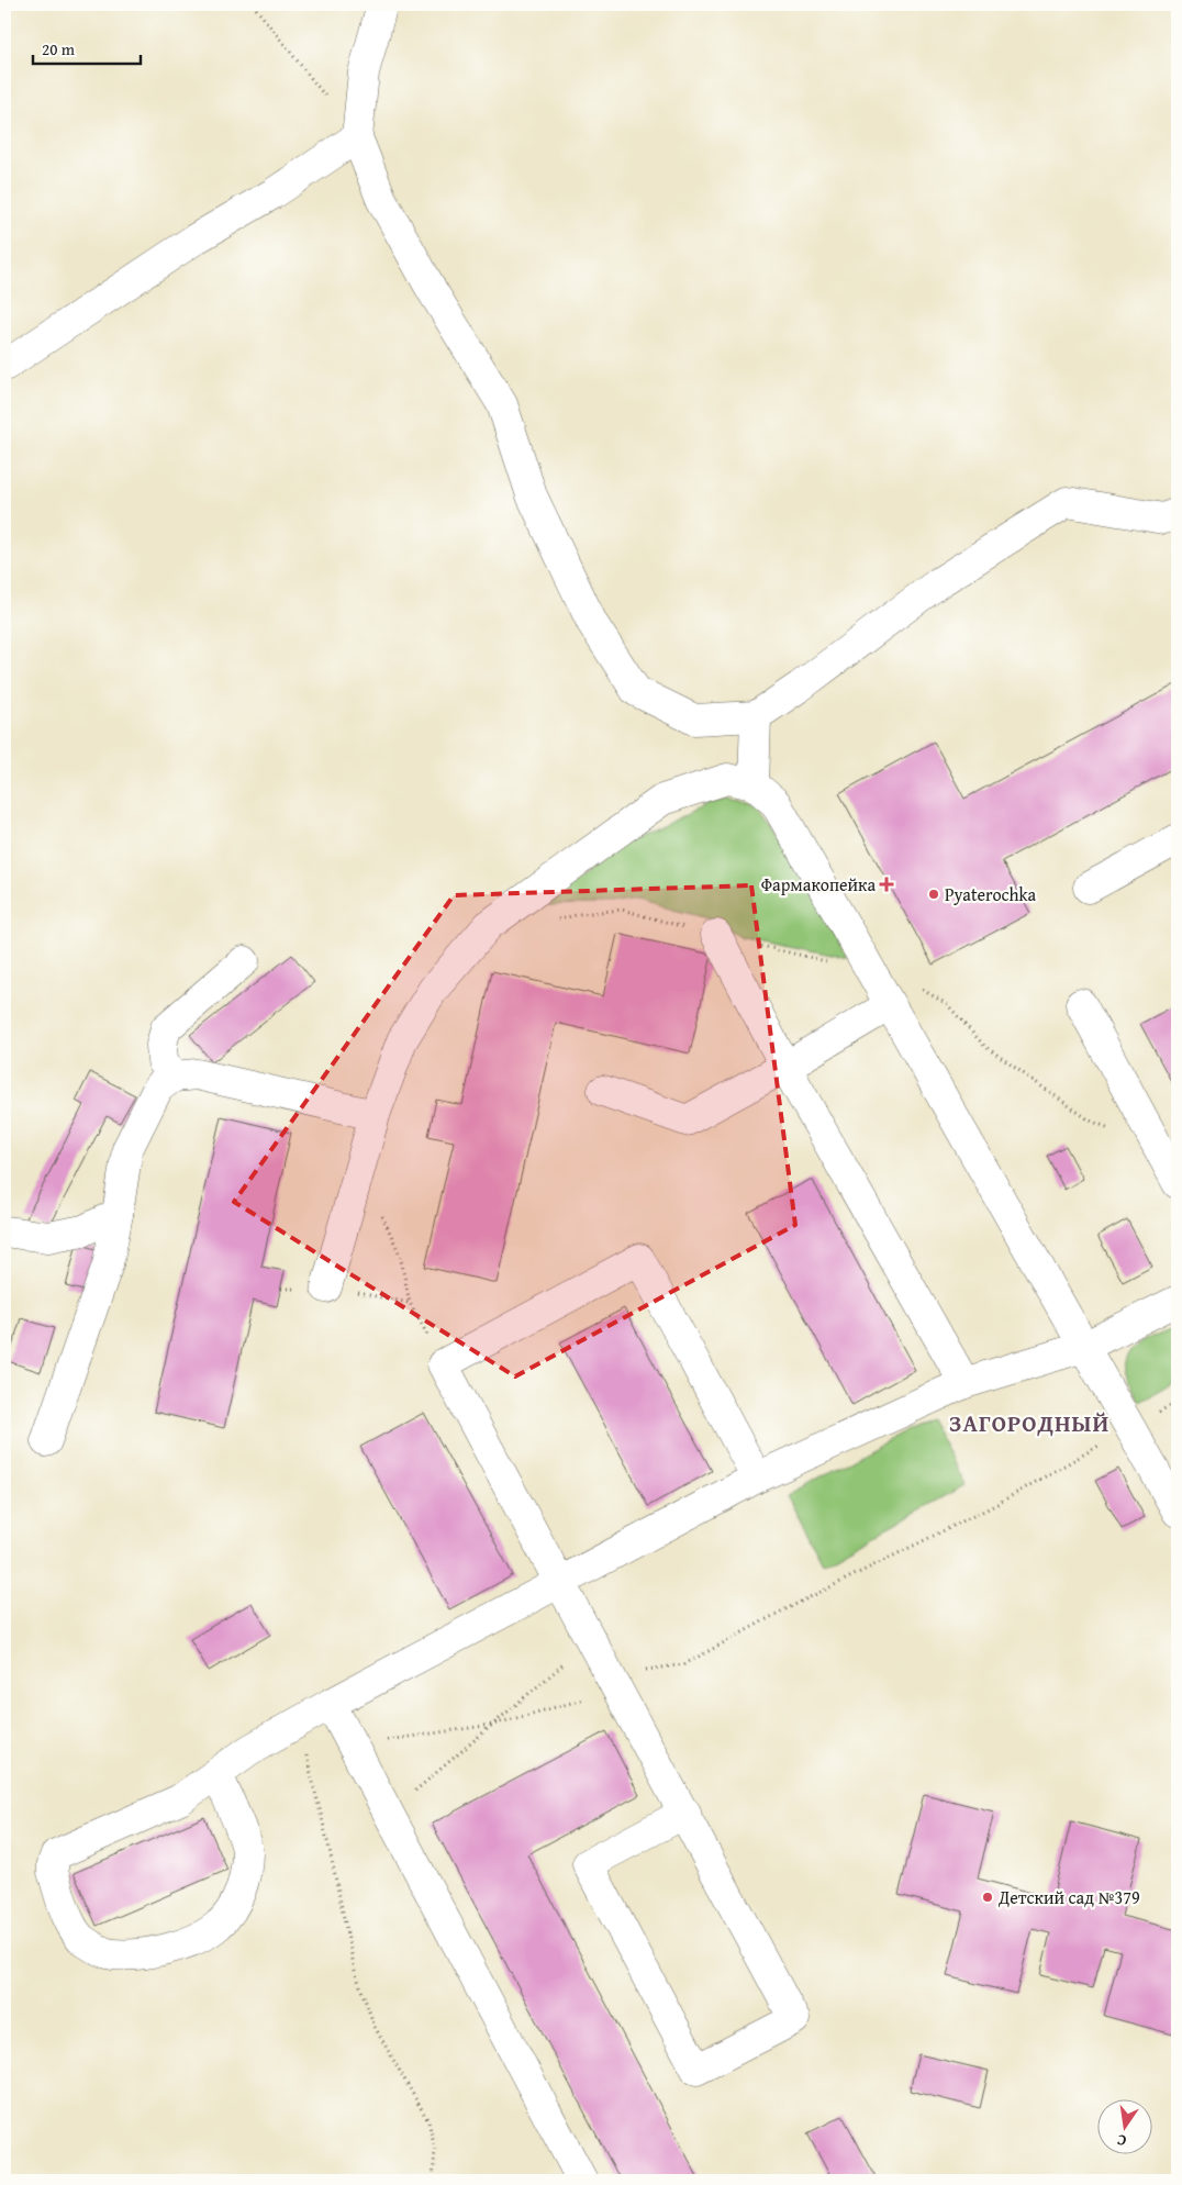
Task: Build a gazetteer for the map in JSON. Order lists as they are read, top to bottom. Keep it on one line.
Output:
{"districts":["ЗАГОРОДНЫЙ"],"places":{"health":["Фармакопейка"],"other":["Pyaterochka","Детский сад №379"]},"scale_bar":"20 m","north":"bottom"}
